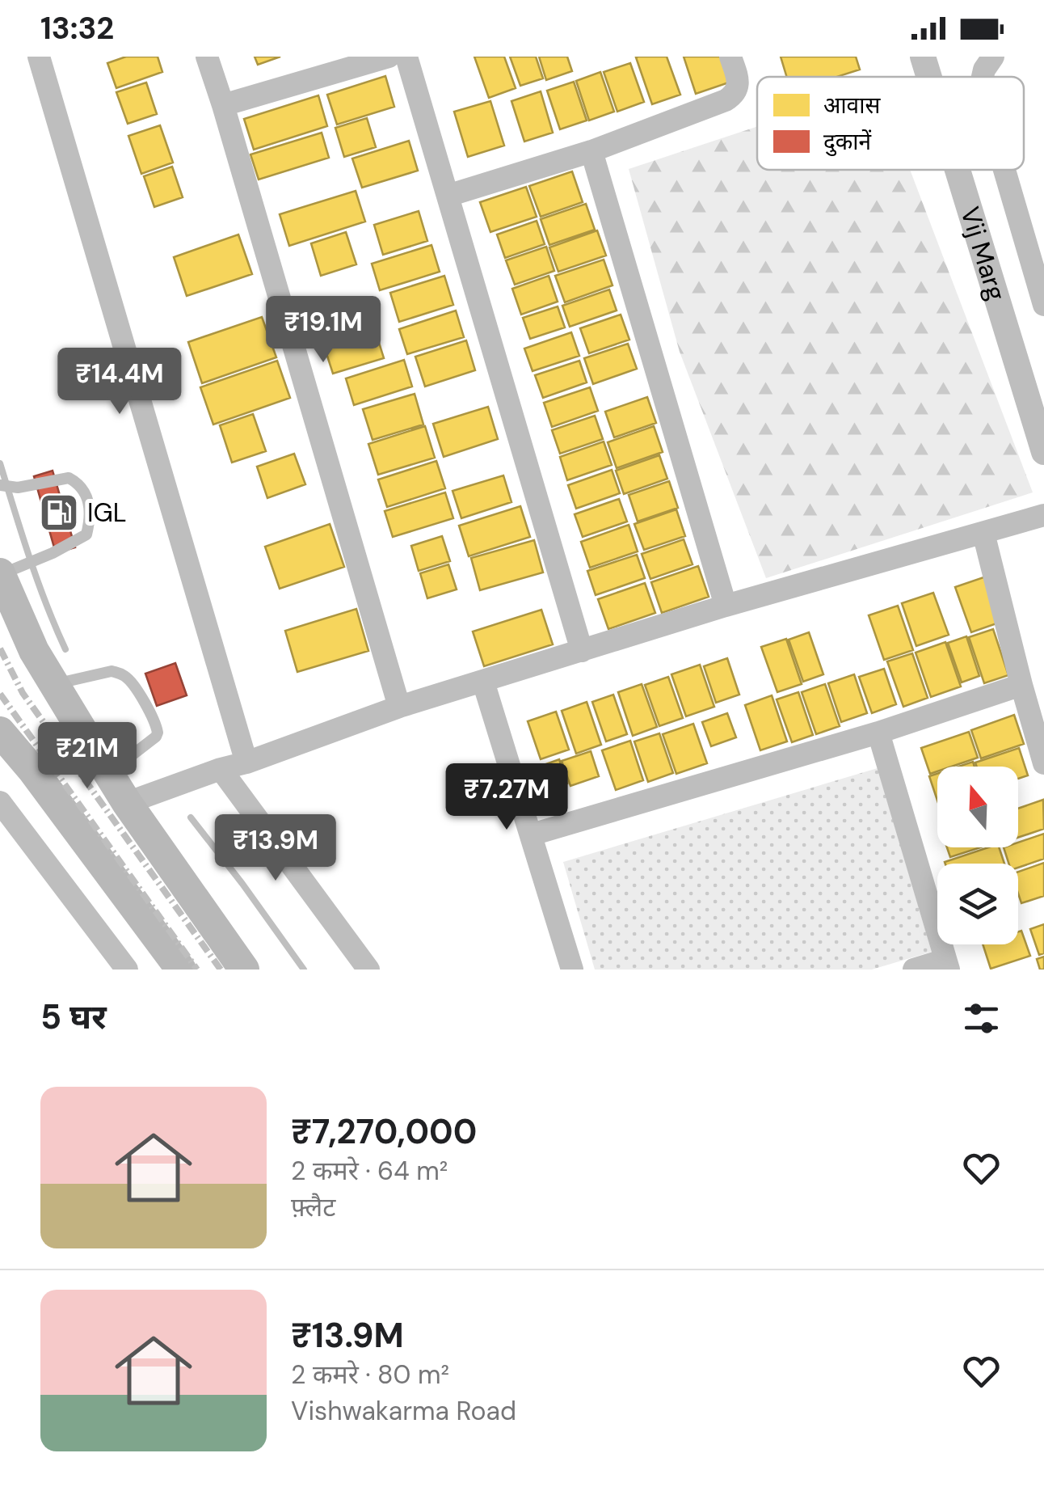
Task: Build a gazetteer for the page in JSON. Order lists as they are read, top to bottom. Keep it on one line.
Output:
{"streets":{"street":["Vij Marg"]},"places":{"fuel station":["IGL"]},"legend":["आवास","दुकानें"],"north":"top","page":{"status":"13:32","price":["₹19.1M","₹14.4M","₹21M","₹7.27M","₹13.9M"],"heading":"5 घर","list":[{"name":"₹7,270,000","note":"2 कमरे · 64 m² · फ़्लैट"},{"name":"₹13.9M","note":"2 कमरे · 80 m² · Vishwakarma Road"}]}}
